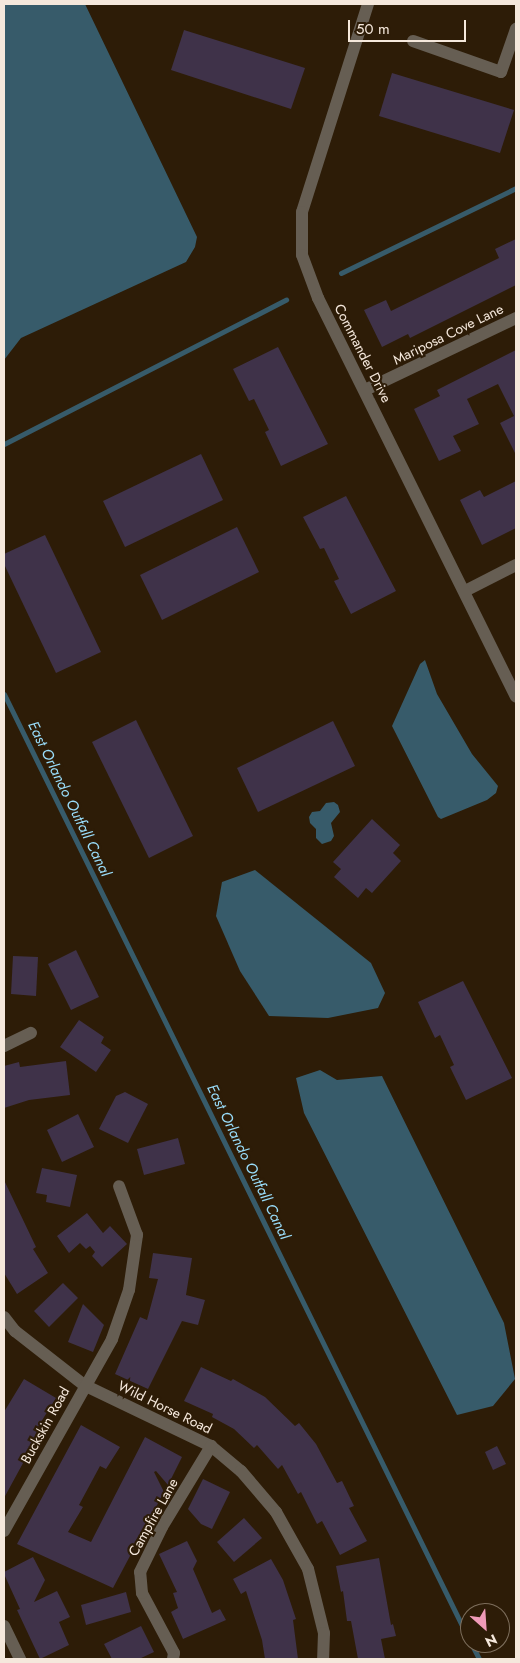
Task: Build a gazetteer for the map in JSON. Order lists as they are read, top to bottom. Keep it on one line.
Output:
{"streets":{"street":["Mariposa Cove Lane","Commander Drive","Wild Horse Road","Buckskin Road","Campfire Lane"]},"crossings":[["Mariposa Cove Lane","Commander Drive"],["Wild Horse Road","Buckskin Road"],["Wild Horse Road","Campfire Lane"]],"water":["East Orlando Outfall Canal"],"scale_bar":"50 m","north":"bottom right"}
